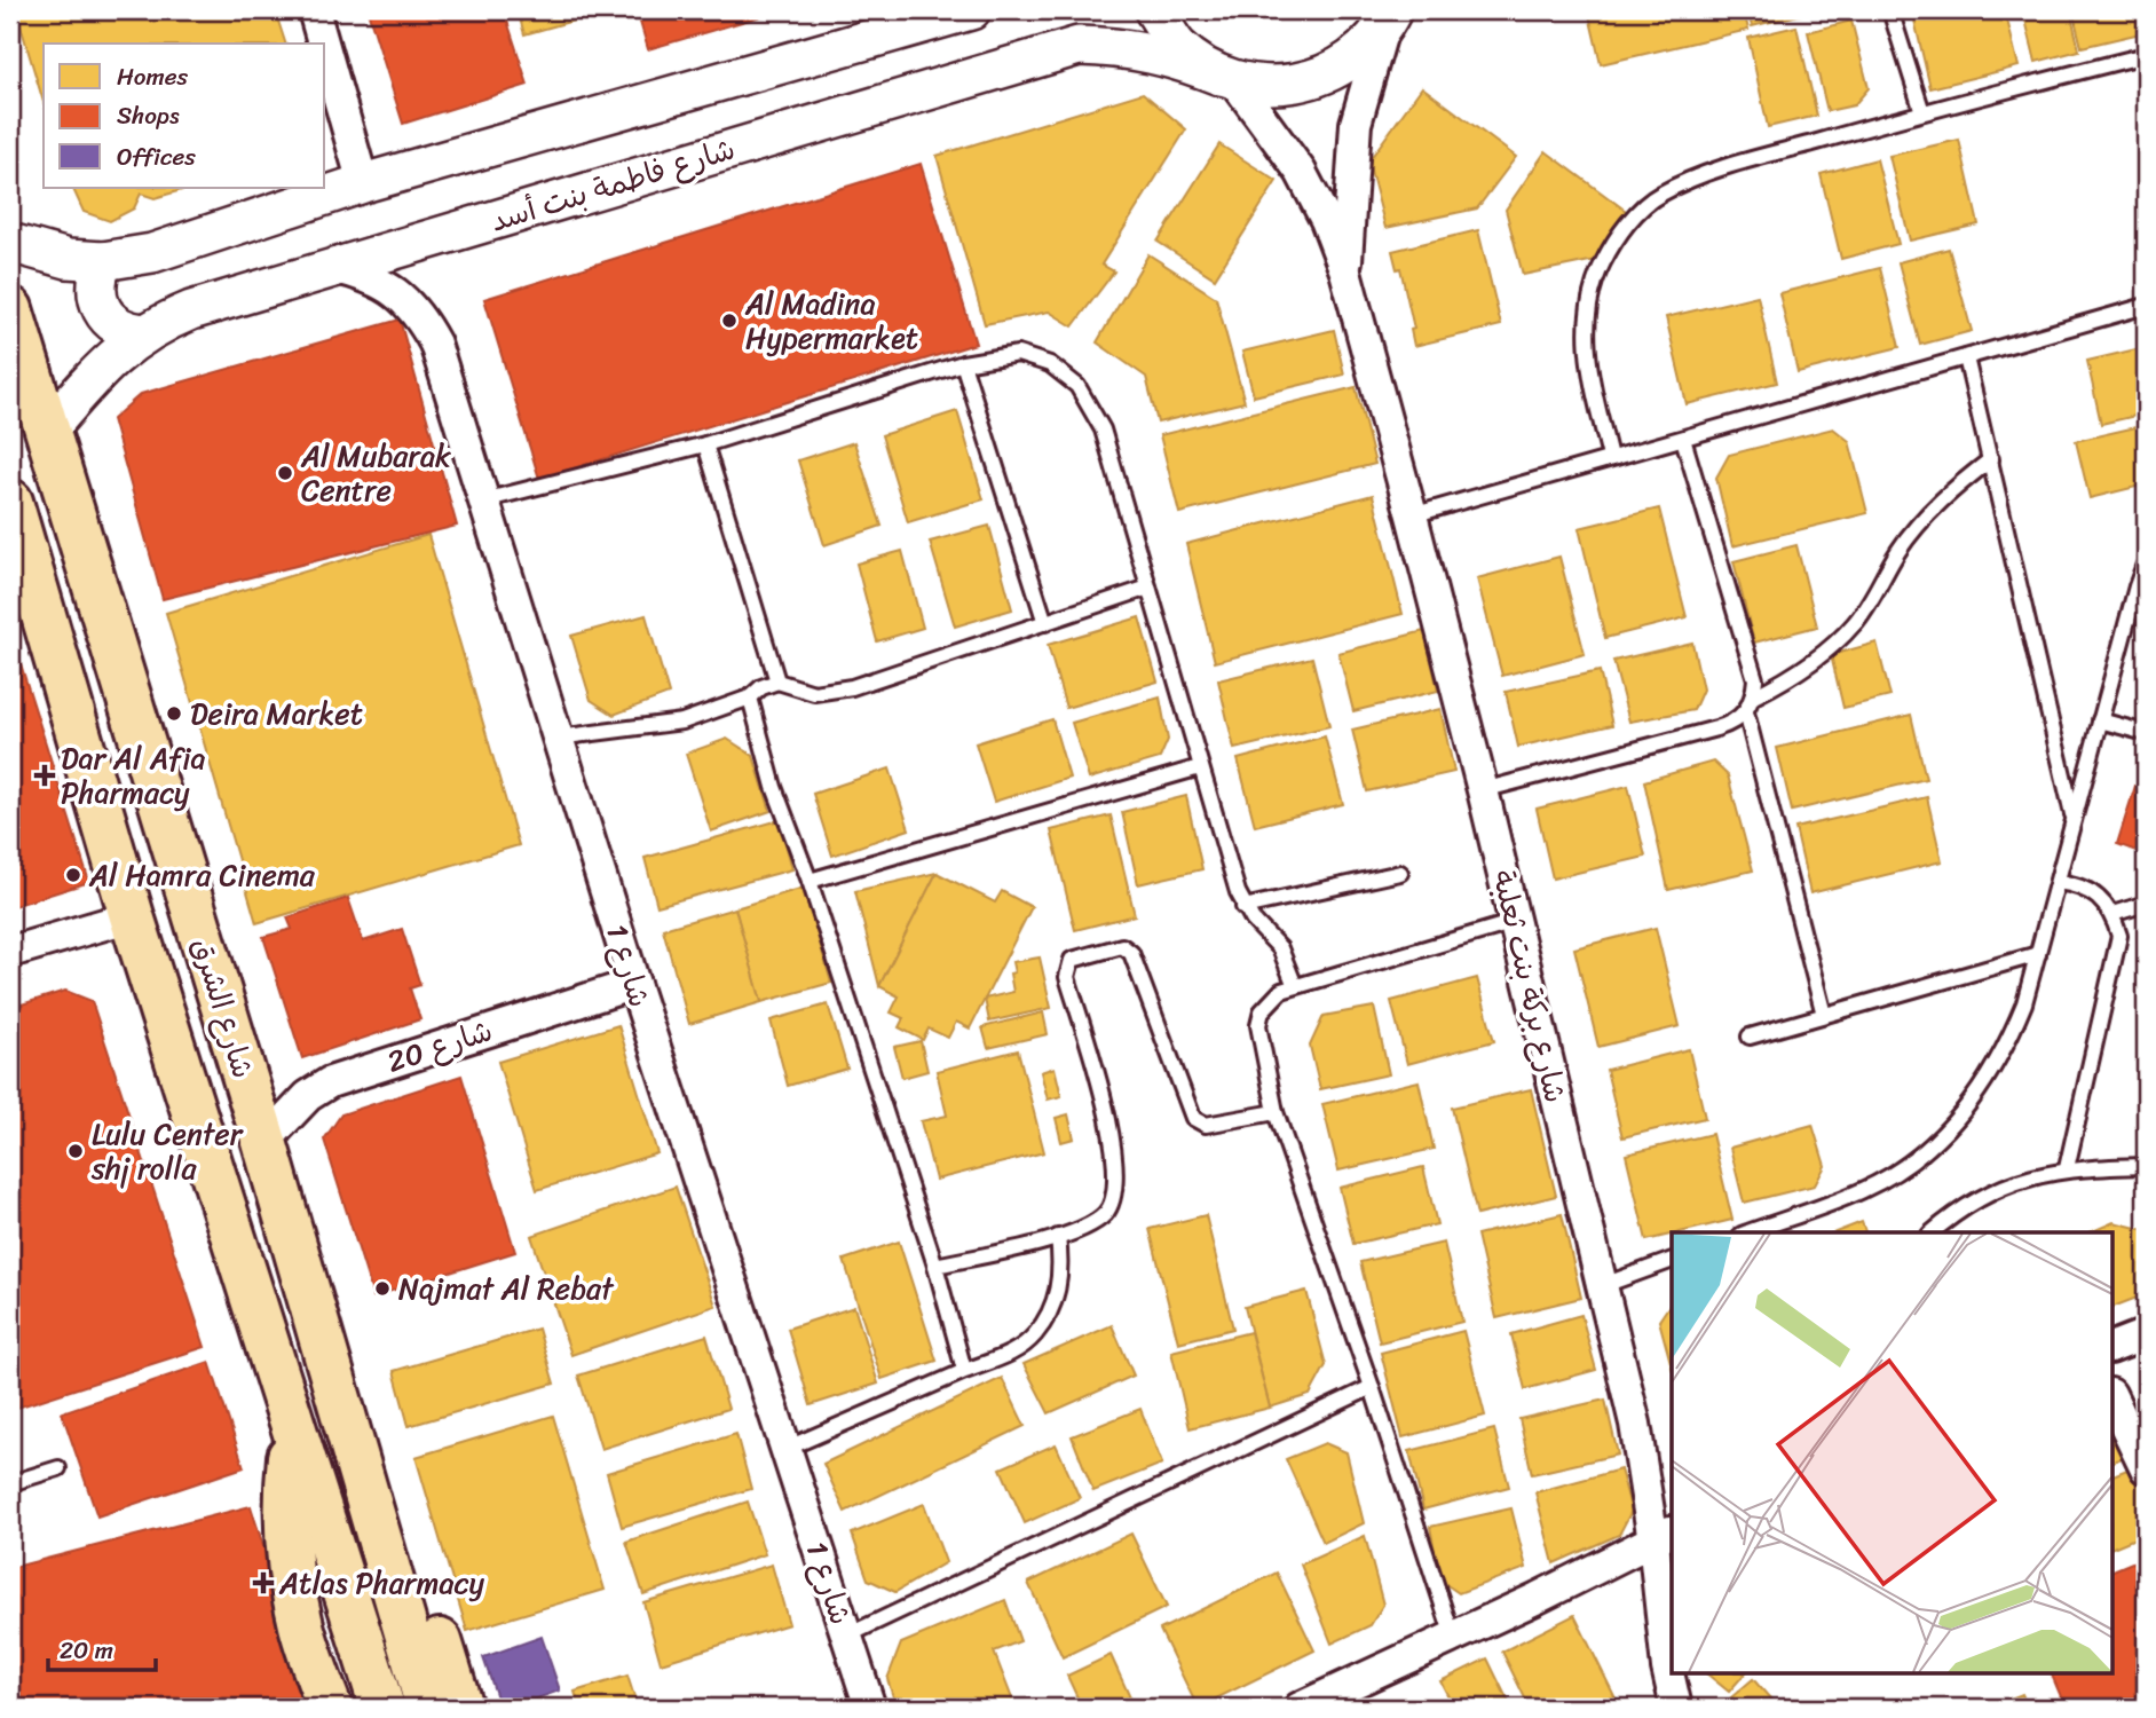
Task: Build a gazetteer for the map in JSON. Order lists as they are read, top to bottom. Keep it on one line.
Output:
{"streets":{"main road":["شارع الشرق"],"street":["شارع فاطمة بنت أسد","شارع 1","شارع بركة بنت ثعلبة","شارع 20"]},"crossings":[["شارع فاطمة بنت أسد","شارع 1"],["شارع فاطمة بنت أسد","شارع بركة بنت ثعلبة"],["شارع فاطمة بنت أسد","شارع الشرق"],["شارع 1","شارع 20"],["شارع الشرق","شارع 20"]],"places":{"other":["Al Madina Hypermarket","Al Mubarak Centre","Deira Market","Al Hamra Cinema","Lulu Center shj rolla","Najmat Al Rebat"],"health":["Dar Al Afia Pharmacy","Atlas Pharmacy"]},"legend":["Homes","Shops","Offices"],"scale_bar":"20 m"}
